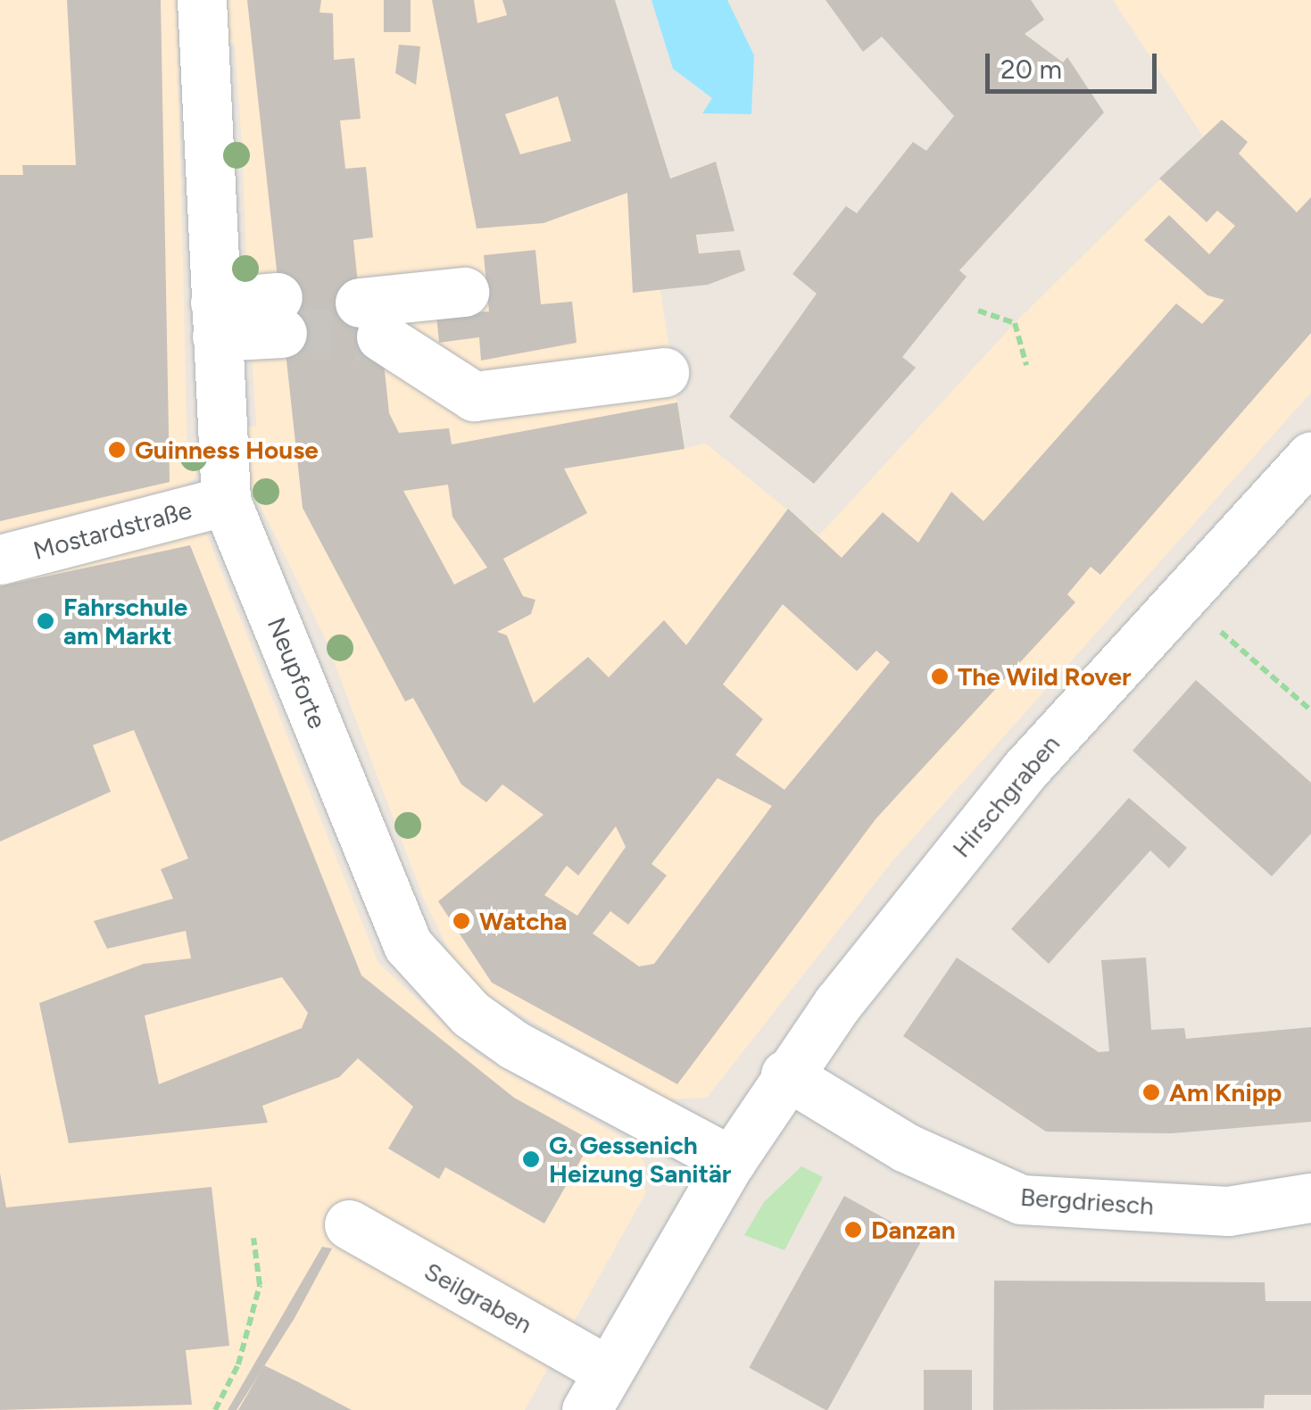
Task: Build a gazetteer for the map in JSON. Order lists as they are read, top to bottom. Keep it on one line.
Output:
{"streets":{"street":["Mostardstraße","Neupforte","Hirschgraben","Bergdriesch","Seilgraben"]},"crossings":[["Mostardstraße","Neupforte"],["Neupforte","Hirschgraben"],["Neupforte","Seilgraben"],["Hirschgraben","Bergdriesch"],["Hirschgraben","Seilgraben"]],"places":["Guinness House","Fahrschule am Markt","The Wild Rover","Watcha","Am Knipp","G. Gessenich Heizung Sanitär","Danzan"],"scale_bar":"20 m"}
